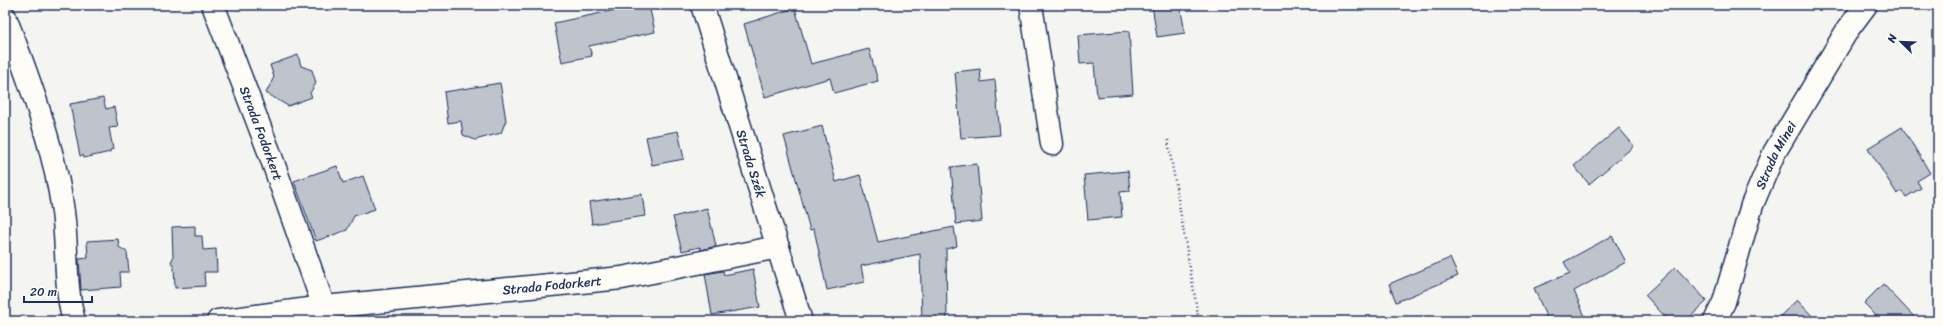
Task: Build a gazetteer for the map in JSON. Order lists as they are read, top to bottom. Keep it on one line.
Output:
{"streets":{"street":["Strada Fodorkert","Strada Minei","Strada Szék"]},"crossings":[["Strada Fodorkert","Strada Szék"]],"scale_bar":"20 m","north":"top left"}
